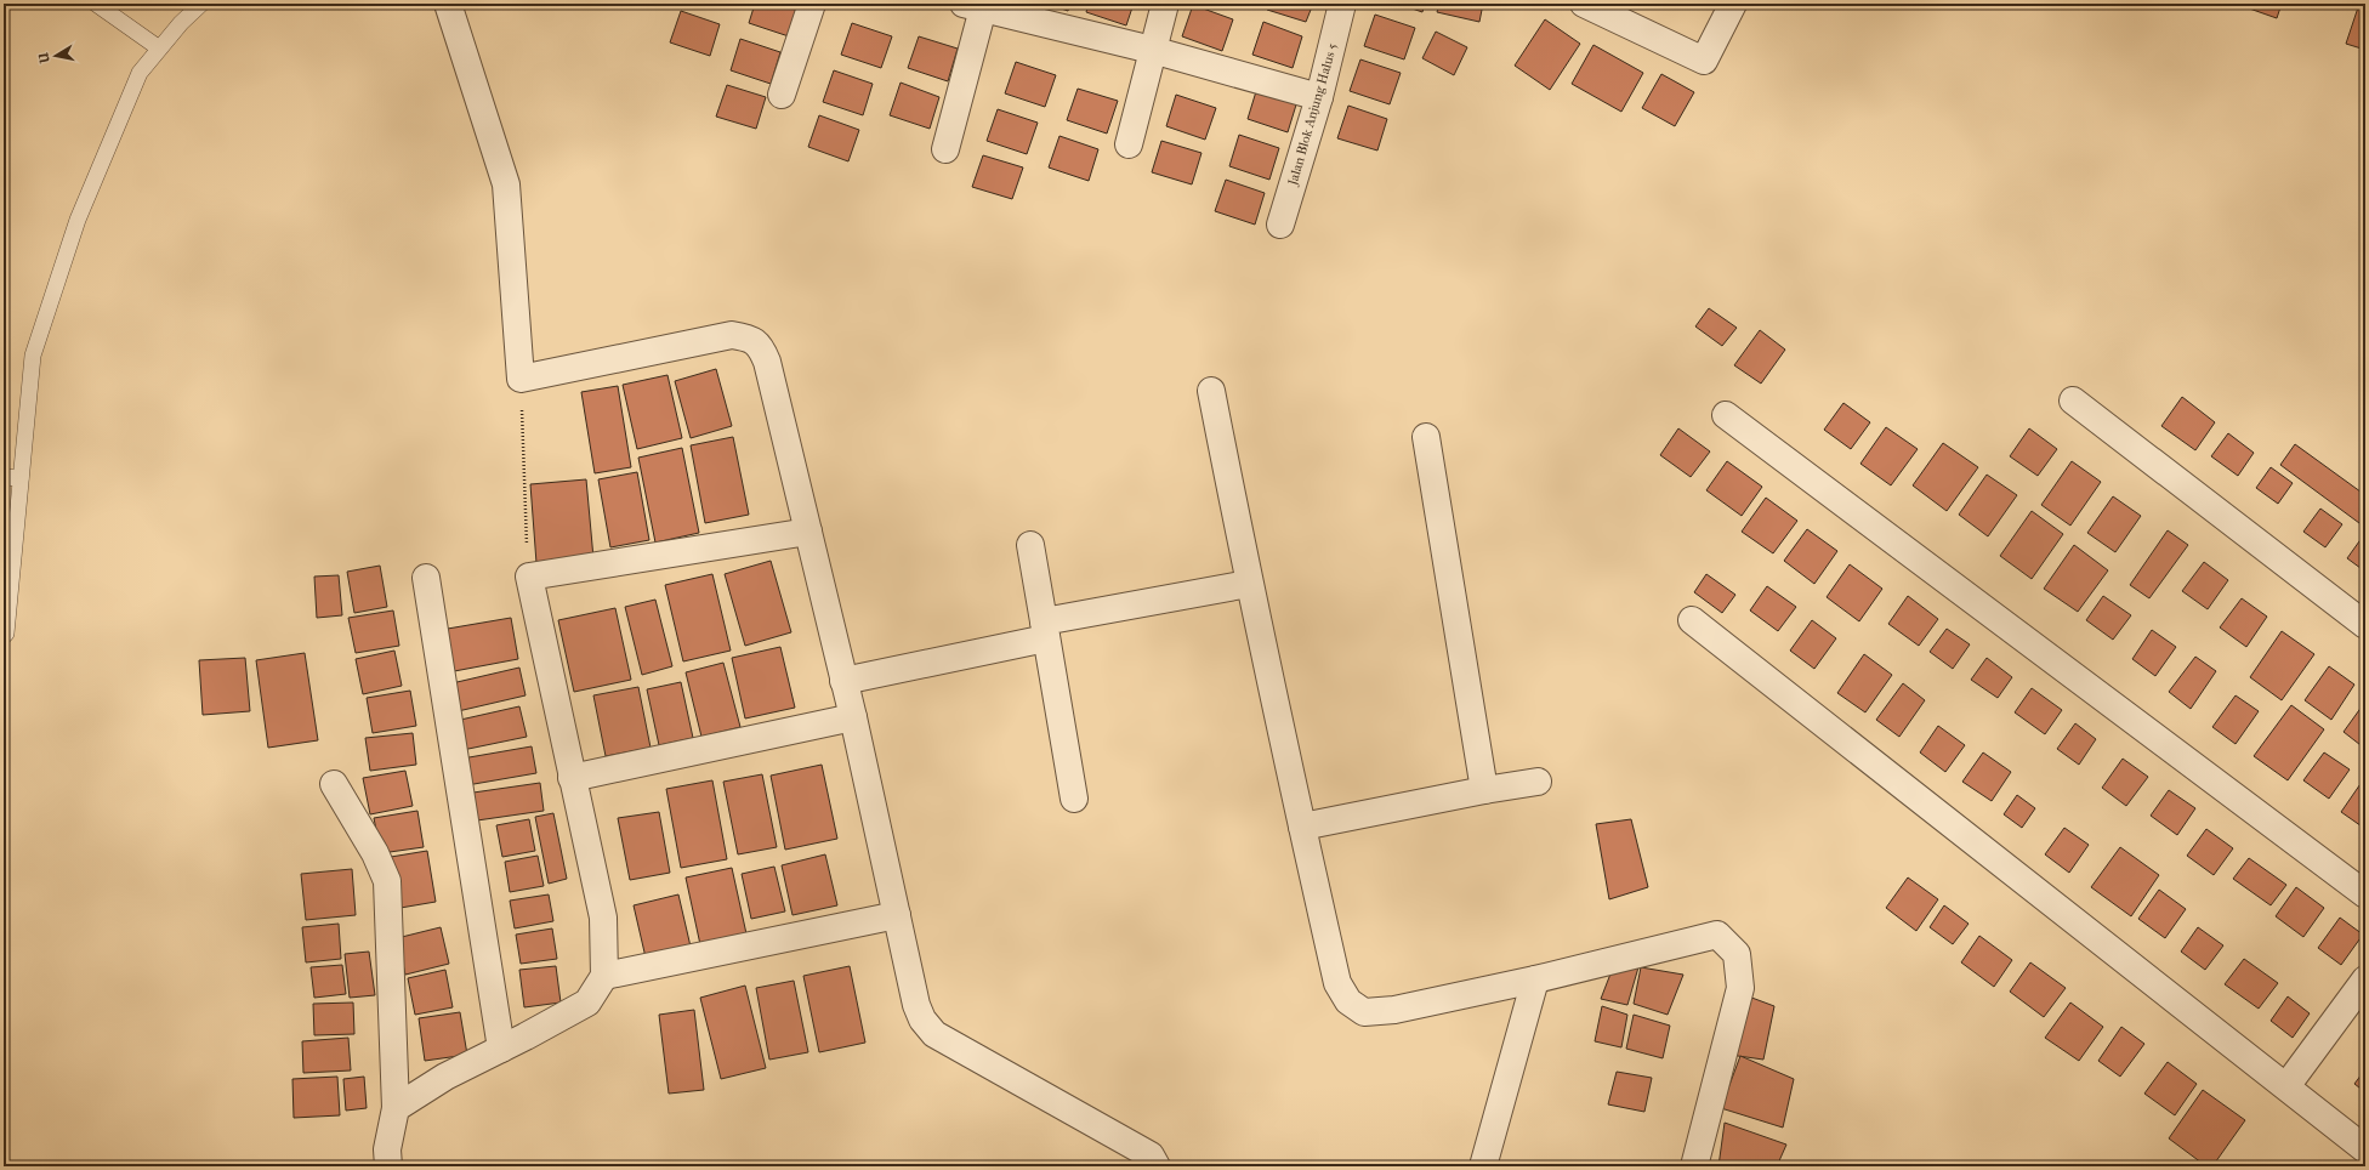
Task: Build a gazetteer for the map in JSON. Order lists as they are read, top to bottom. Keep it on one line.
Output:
{"streets":{"street":["Jalan Blok Anjung Halus 5"]},"north":"left"}
